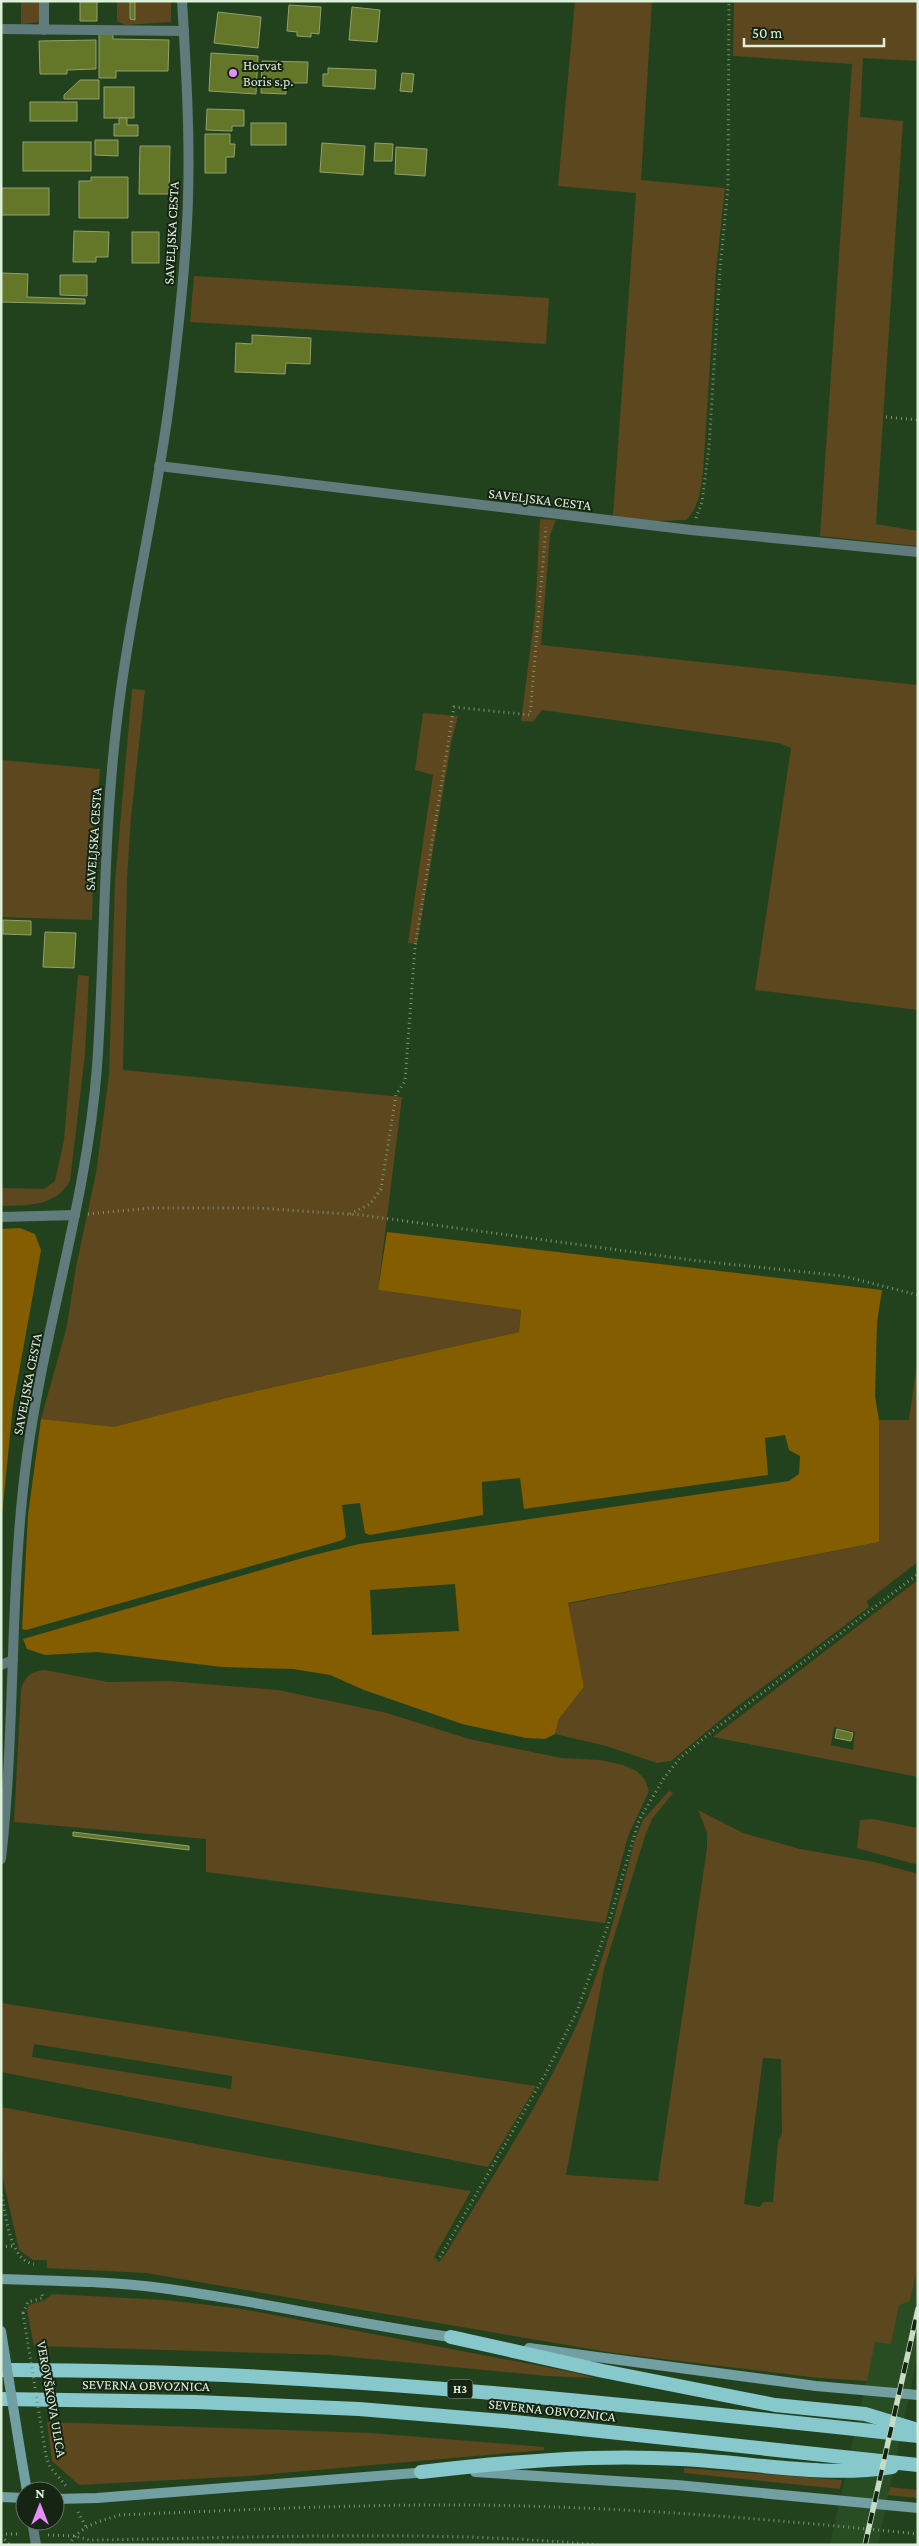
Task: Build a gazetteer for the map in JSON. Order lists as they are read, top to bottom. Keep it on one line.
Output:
{"streets":{"highway":["SEVERNA OBVOZNICA","H3"],"street":["SAVELJSKA CESTA"],"path":["VEROVŠKOVA ULICA"]},"places":["Horvat Boris s.p."],"scale_bar":"50 m","north":"top"}
